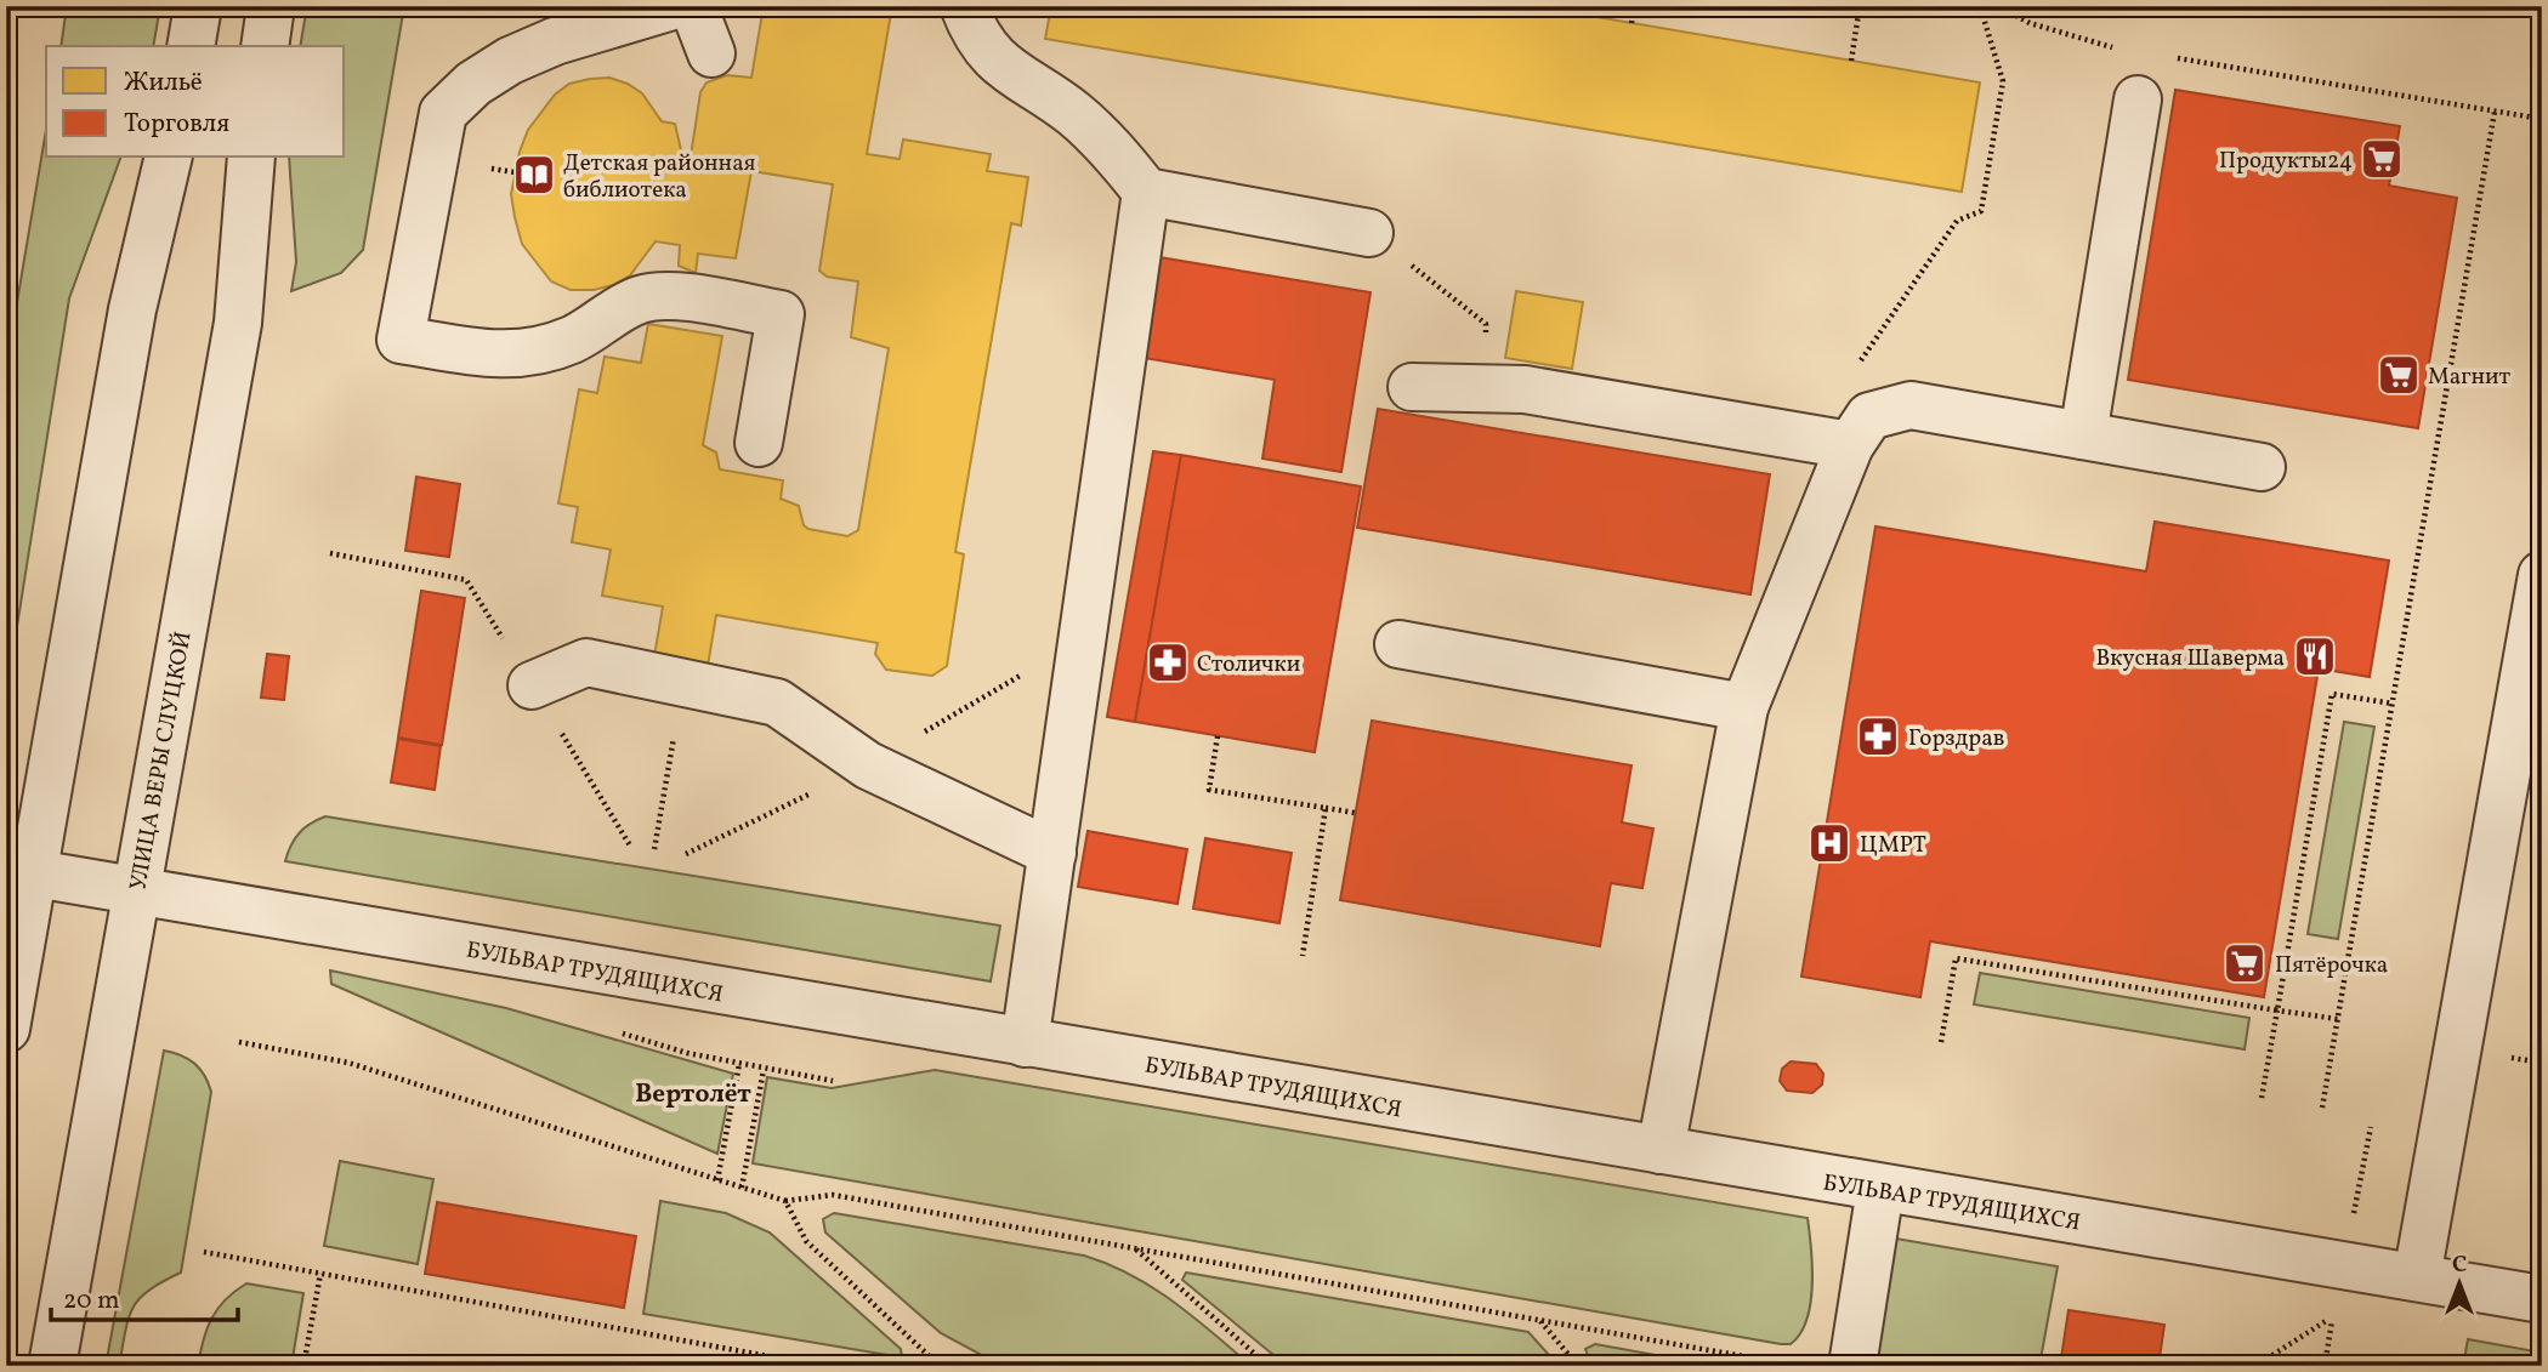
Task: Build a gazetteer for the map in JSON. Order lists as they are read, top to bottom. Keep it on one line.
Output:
{"streets":{"street":["УЛИЦА ВЕРЫ СЛУЦКОЙ","БУЛЬВАР ТРУДЯЩИХСЯ"]},"crossings":[["УЛИЦА ВЕРЫ СЛУЦКОЙ","БУЛЬВАР ТРУДЯЩИХСЯ"]],"districts":["Вертолёт"],"places":{"supermarket":["Продукты24","Магнит","Пятёрочка"],"library":["Детская районная библиотека"],"restaurant":["Вкусная Шаверма"],"pharmacy":["Столички","Горздрав"],"hospital":["ЦМРТ"]},"legend":["Жильё","Торговля"],"scale_bar":"20 m","north":"top"}
